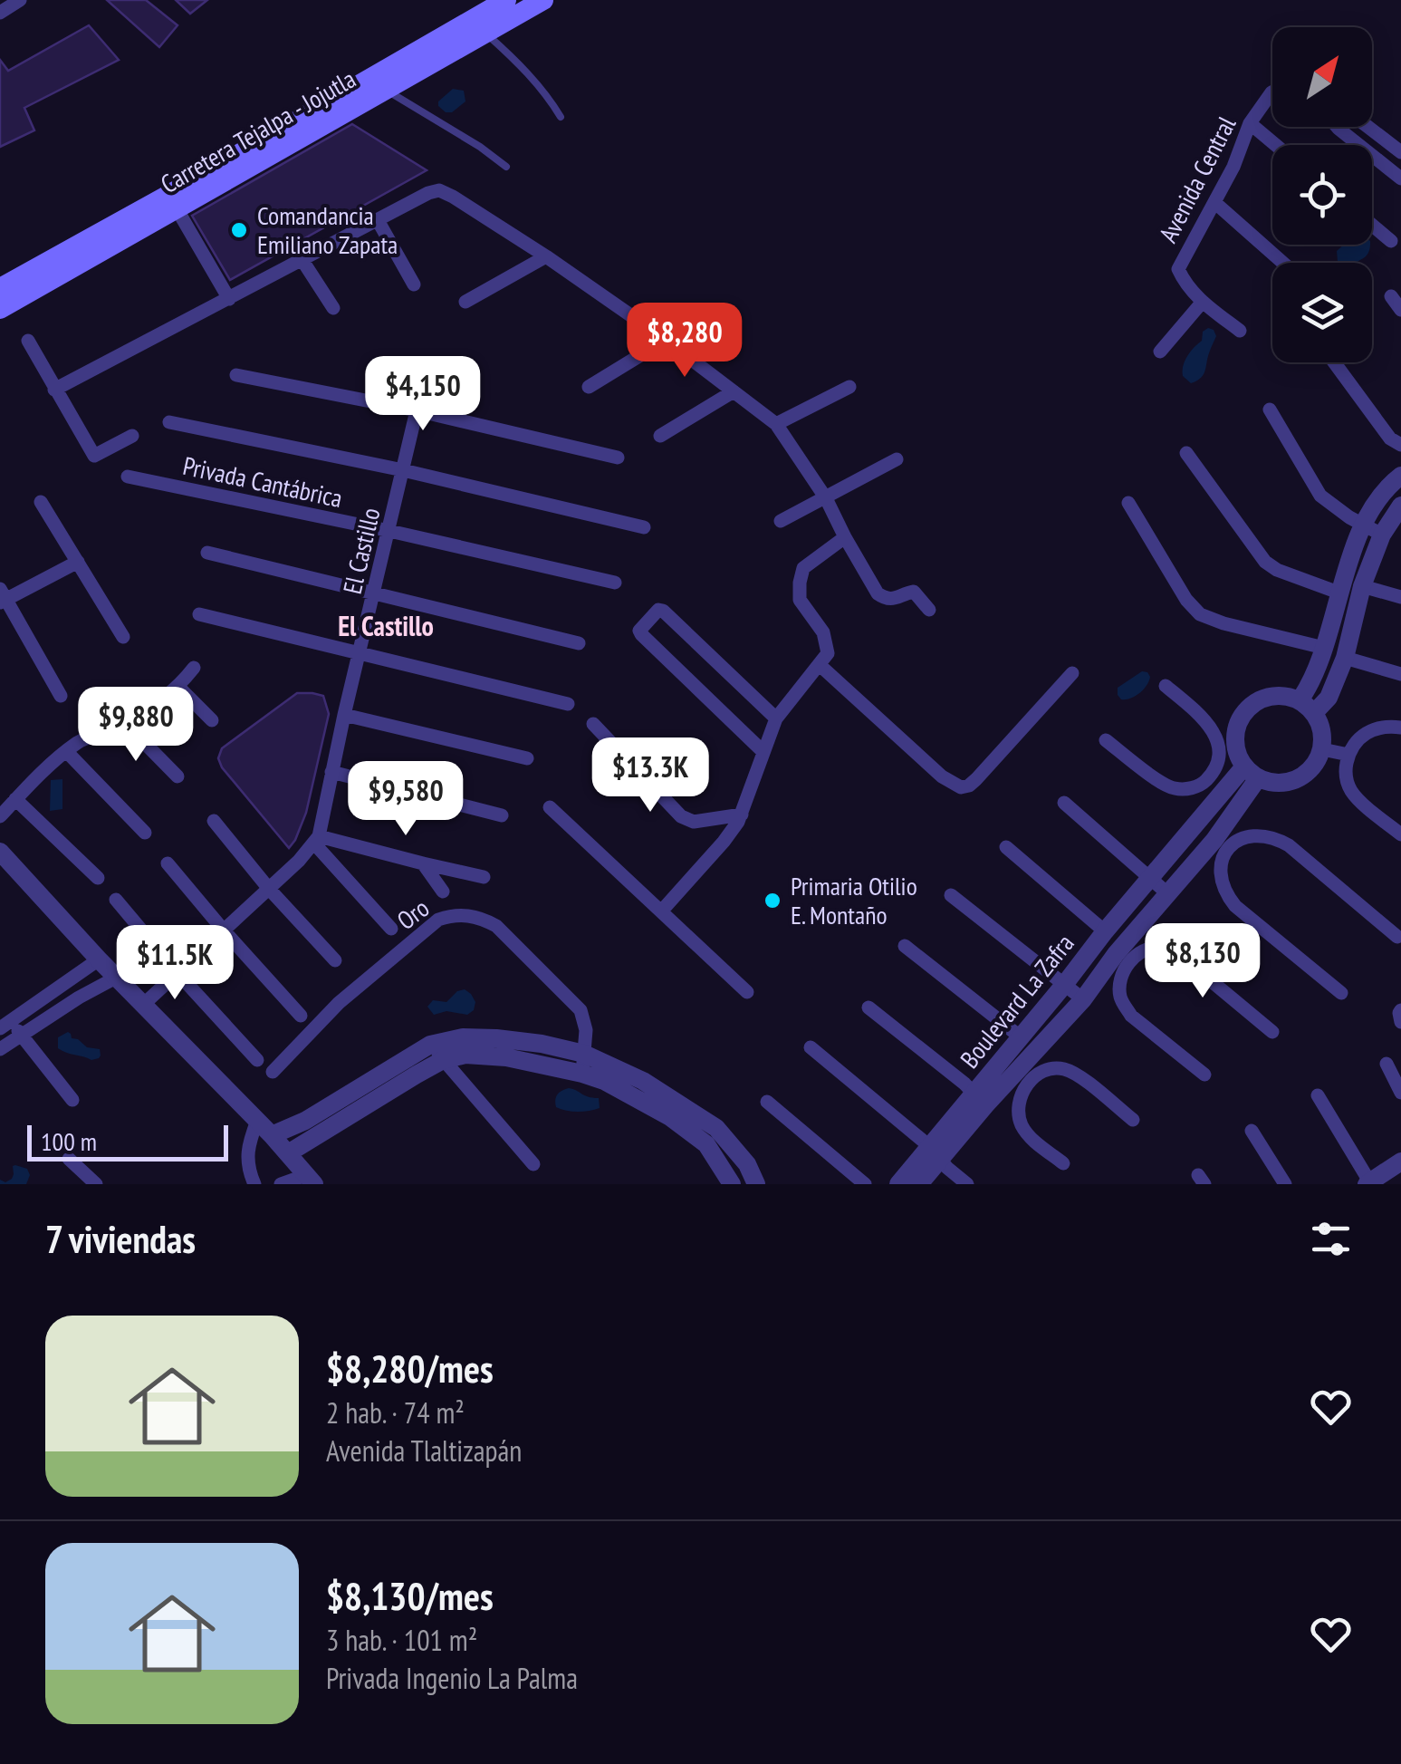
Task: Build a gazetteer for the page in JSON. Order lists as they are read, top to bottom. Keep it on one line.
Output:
{"streets":{"main road":["Carretera Tejalpa - Jojutla"],"street":["Avenida Central","Privada Cantábrica","El Castillo","Oro","Boulevard La Zafra"]},"crossings":[["Privada Cantábrica","El Castillo"]],"districts":["El Castillo"],"places":["Comandancia Emiliano Zapata","Primaria Otilio E. Montaño"],"scale_bar":"100 m","north":"top right","page":{"price":["$8,280","$4,150","$9,880","$13.3K","$9,580","$8,130","$11.5K"],"scale":"100 m","heading":"7 viviendas","list":[{"name":"$8,280/mes","note":"2 hab. · 74 m² · Avenida Tlaltizapán"},{"name":"$8,130/mes","note":"3 hab. · 101 m² · Privada Ingenio La Palma"}]}}
